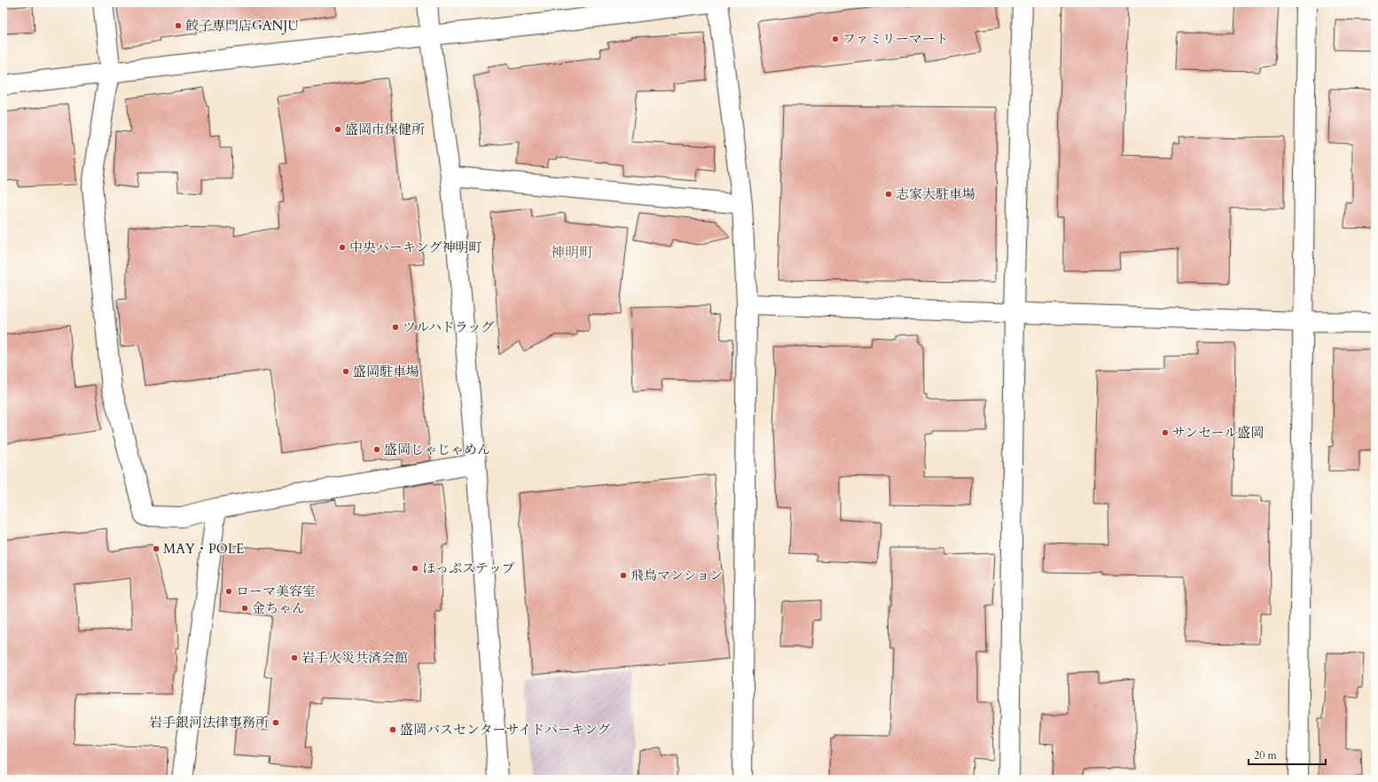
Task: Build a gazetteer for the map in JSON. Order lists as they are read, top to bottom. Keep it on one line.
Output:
{"districts":["神明町"],"places":["餃子専門店GANJU","ファミリーマート","盛岡市保健所","志家大駐車場","中央パーキング神明町","ツルハドラッグ","盛岡駐車場","サンセール盛岡","盛岡じゃじゃめん","MAY・POLE","ほっぷステップ","飛鳥マンション","ローマ美容室","金ちゃん","岩手火災共済会館","岩手銀河法律事務所","盛岡バスセンターサイドパーキング"],"scale_bar":"20 m"}
